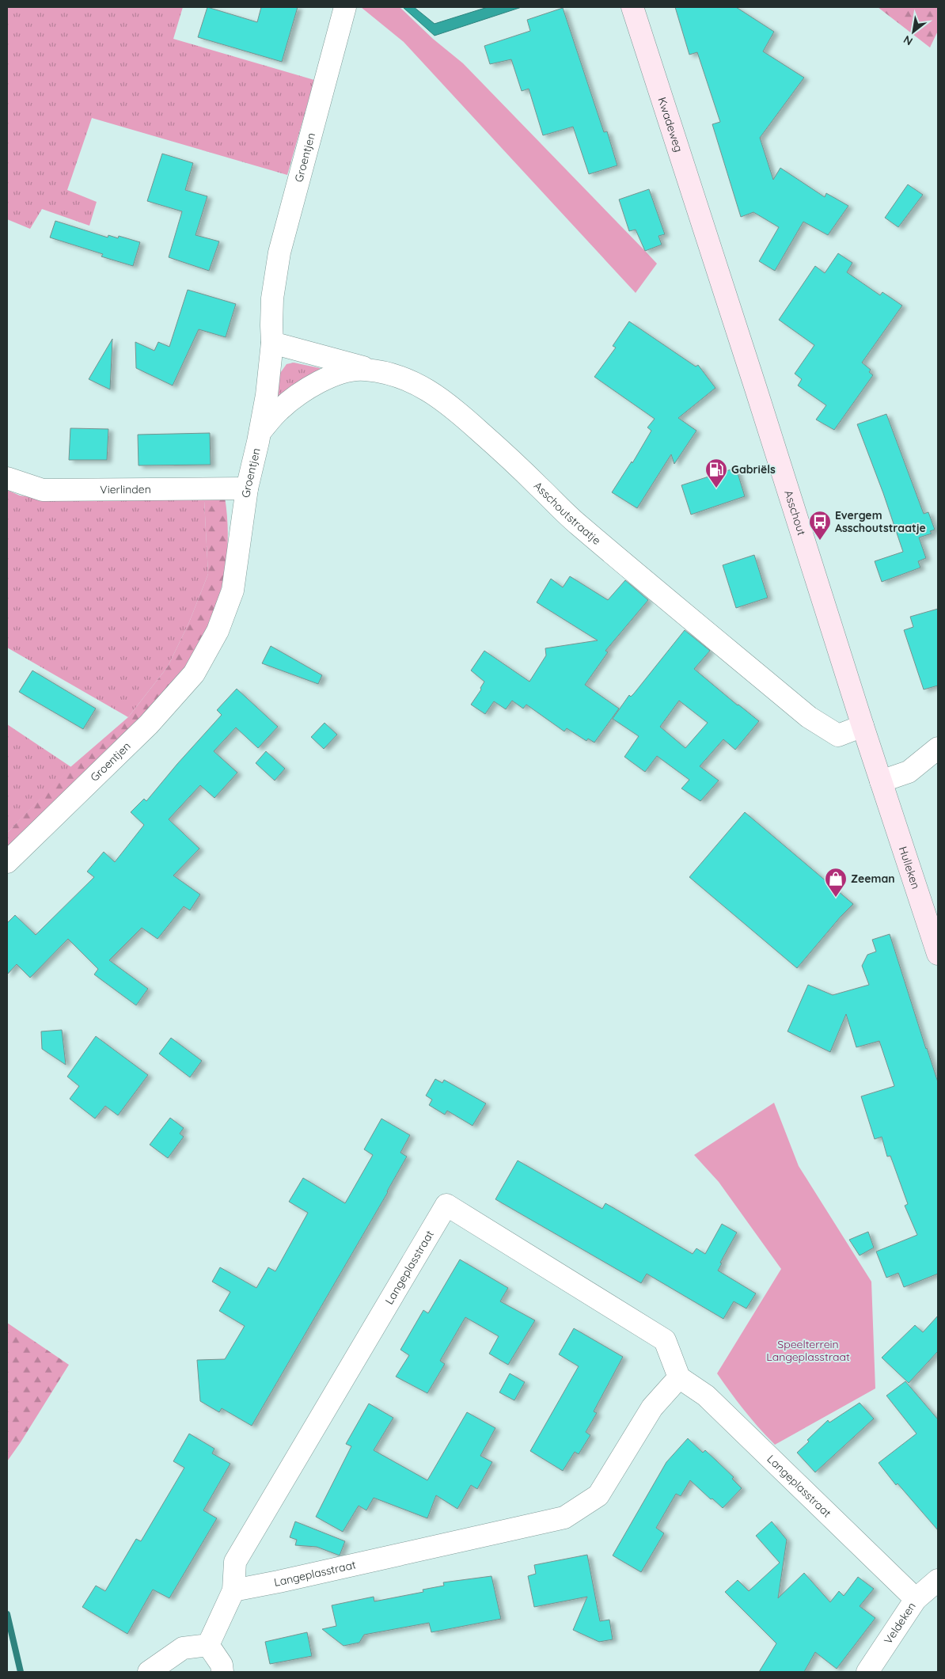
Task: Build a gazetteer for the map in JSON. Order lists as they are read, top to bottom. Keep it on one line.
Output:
{"streets":{"main road":["Kwadeweg","Asschout","Hulleken"],"street":["Groentjen","Vierlinden","Asschoutstraatje","Langeplasstraat","Veldeken"]},"crossings":[["Kwadeweg","Asschout"],["Groentjen","Vierlinden"],["Groentjen","Asschoutstraatje"],["Asschoutstraatje","Asschout"],["Asschout","Hulleken"],["Langeplasstraat","Veldeken"]],"parks":["Speelterrein Langeplasstraat"],"places":{"fuel station":["Gabriëls"],"bus stop":["Evergem Asschoutstraatje"],"shop":["Zeeman"]},"north":"bottom left"}
